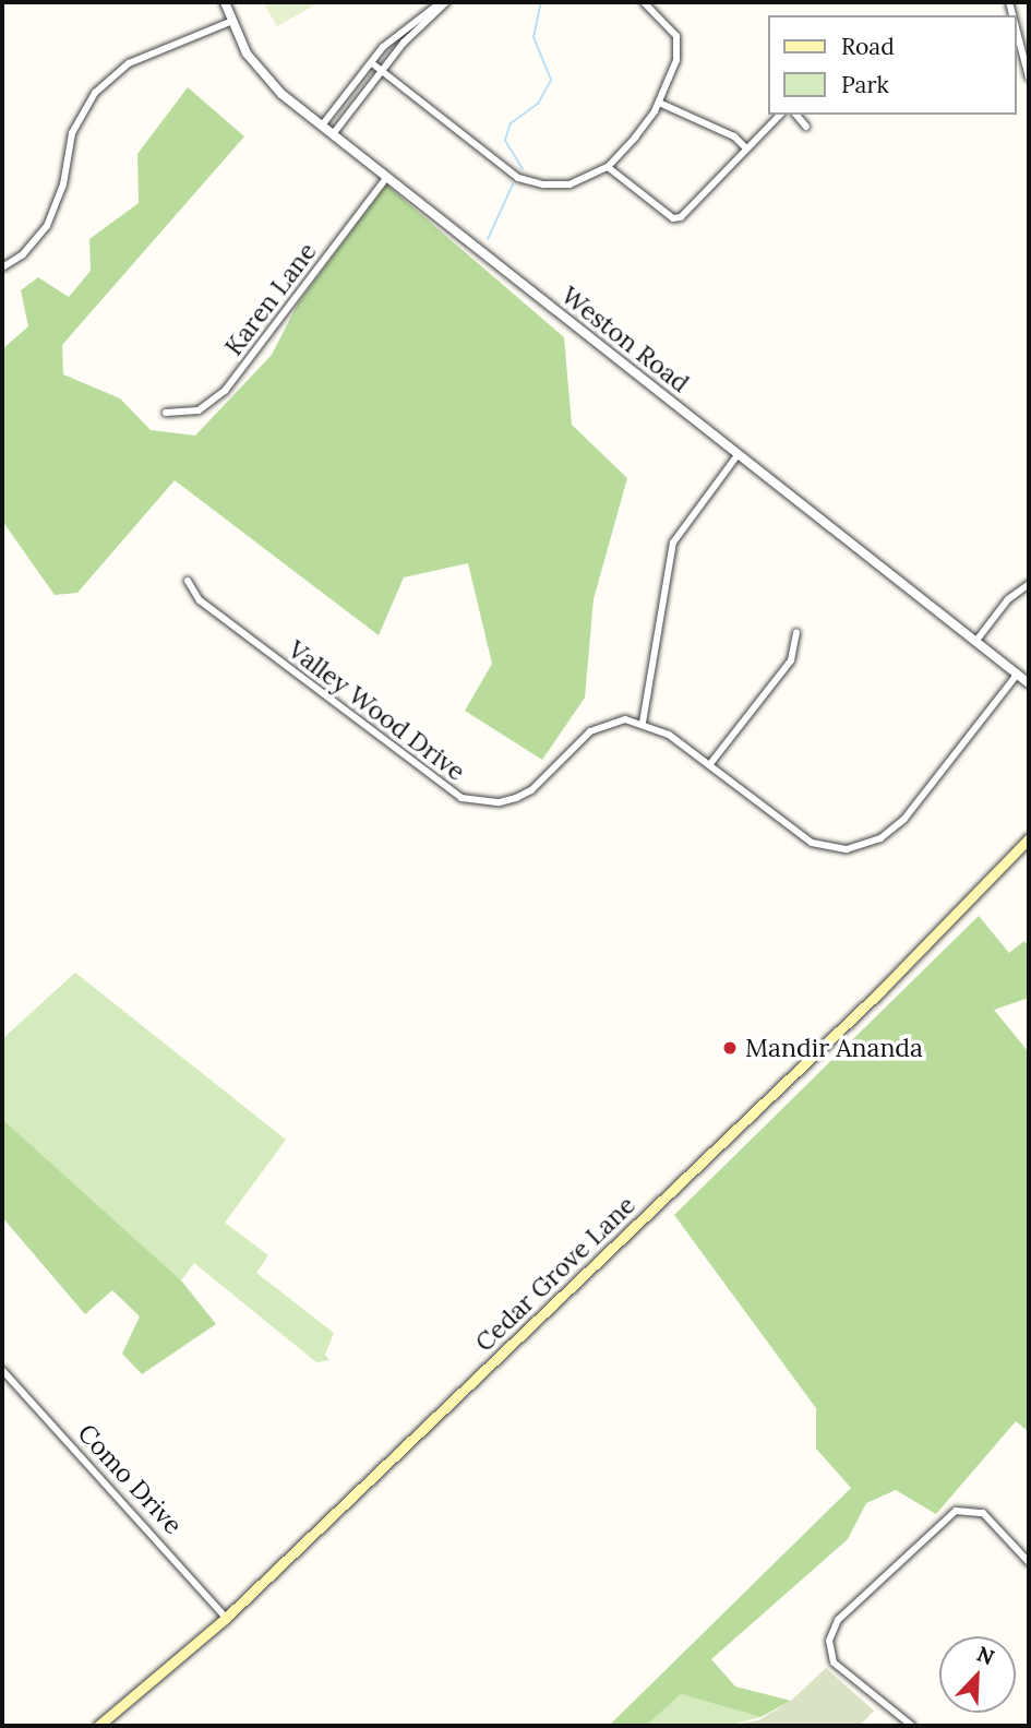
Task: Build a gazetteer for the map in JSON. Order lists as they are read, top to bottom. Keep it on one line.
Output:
{"streets":{"main road":["Cedar Grove Lane"],"street":["Karen Lane","Weston Road","Valley Wood Drive","Como Drive"]},"crossings":[["Karen Lane","Weston Road"],["Weston Road","Valley Wood Drive"],["Cedar Grove Lane","Como Drive"]],"places":["Mandir Ananda"],"legend":["Road","Park"],"north":"top right"}
